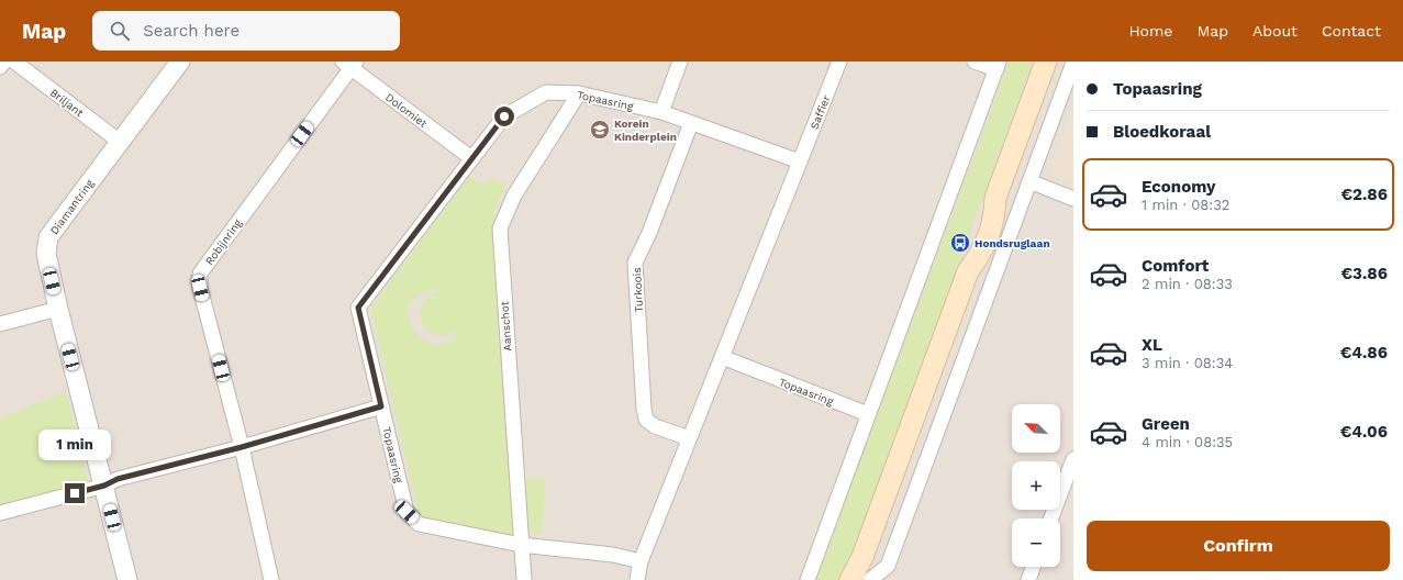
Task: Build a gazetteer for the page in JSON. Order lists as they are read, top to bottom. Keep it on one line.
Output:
{"streets":{"street":["Topaasring","Briljant","Dolomiet","Saffier","Diamantring","Robijnring","Turkoois","Aanschot"]},"crossings":[["Topaasring","Dolomiet"],["Topaasring","Saffier"],["Topaasring","Turkoois"],["Topaasring","Aanschot"],["Briljant","Diamantring"],["Dolomiet","Robijnring"]],"places":{"school or university":["Korein Kinderplein"],"bus stop":["Hondsruglaan"]},"north":"top left","page":{"header":"Map","search":"Search here","nav":["Home","Map","About","Contact"],"banner":["Topaasring","Bloedkoraal"],"list":[{"name":"Economy","note":"1 min · 08:32","value":"€2.86"},{"name":"Comfort","note":"2 min · 08:33","value":"€3.86"},{"name":"XL","note":"3 min · 08:34","value":"€4.86"},{"name":"Green","note":"4 min · 08:35","value":"€4.06"}],"map_buttons":["+","−"],"bubble":"1 min","buttons":"Confirm"}}
